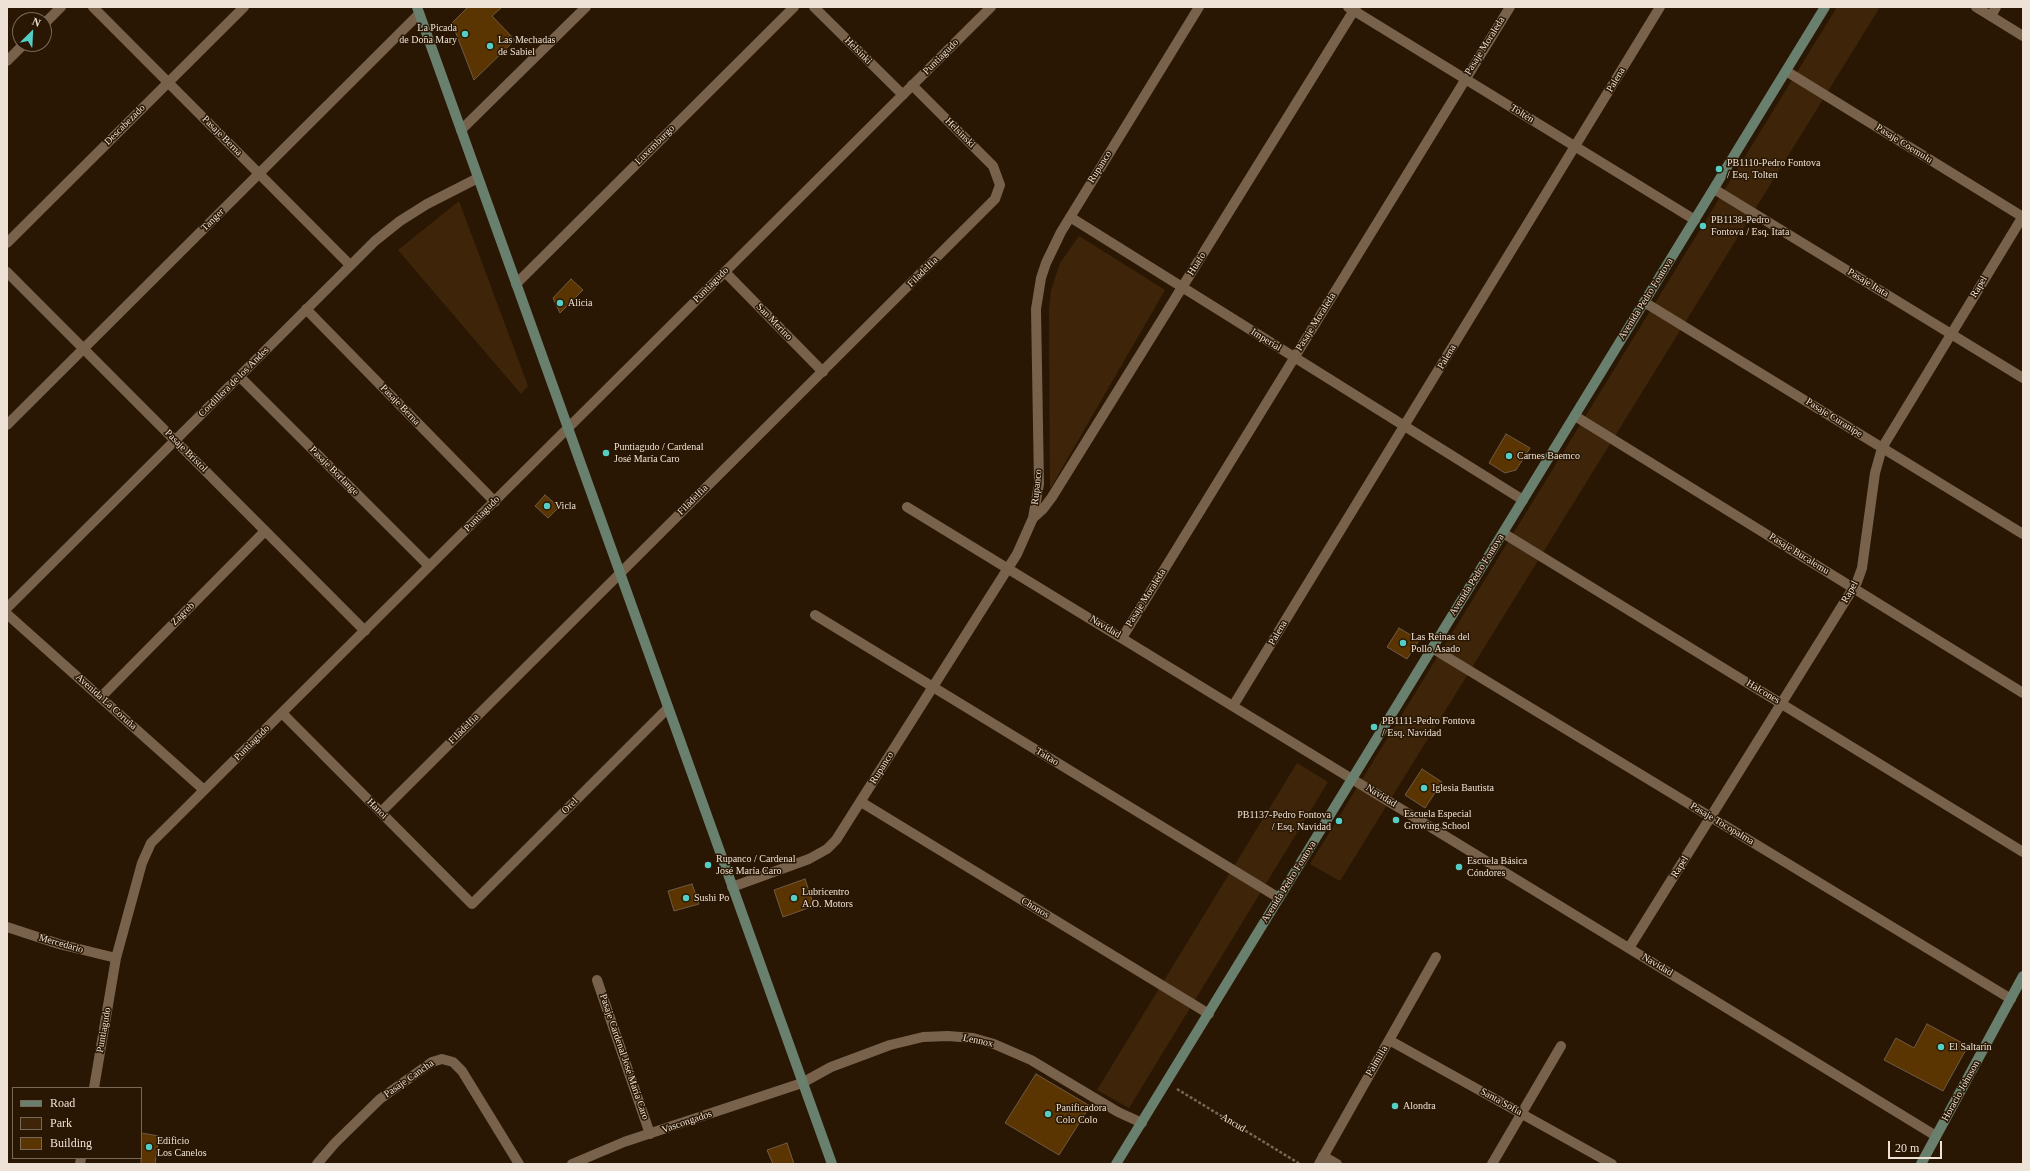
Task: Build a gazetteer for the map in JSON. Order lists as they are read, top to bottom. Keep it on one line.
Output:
{"streets":{"main road":["Avenida Pedro Fontova","Horacio Johnson"],"street":["Pasaje Moraleda","Helsinki","Puntiagudo","Palena","Toltén","Descabezado","Helsinski","Pasaje Berna","Pasaje Coemulu","Luxemburgo","Rupanco","Tanger","Huafo","Filadelfia","Pasaje Itata","Rapel","San Merino","Imperial","Cordillera de los Andes","Pasaje Curanipe","Pasaje Bristol","Pasaje Borlange","Pasaje Bucalemu","Zagreb","Navidad","Halcones","Avenida La Coruña","Taitao","Orel","Hanoi","Pasaje Tocopalma","Chonos","Mercedario","Lennox","Pasaje Cardenal José María Caro","Palmilla","Pasaje Cancha","Santa Sofía","Vascongados"],"path":["Ancud"]},"crossings":[["Pasaje Moraleda","Toltén"],["Pasaje Moraleda","Imperial"],["Pasaje Moraleda","Navidad"],["Helsinki","Puntiagudo"],["Puntiagudo","Helsinski"],["Puntiagudo","Pasaje Berna"],["Puntiagudo","San Merino"],["Puntiagudo","Pasaje Bristol"],["Puntiagudo","Pasaje Borlange"],["Puntiagudo","Avenida La Coruña"],["Puntiagudo","Hanoi"],["Puntiagudo","Mercedario"],["Palena","Toltén"],["Palena","Imperial"],["Palena","Navidad"],["Toltén","Huafo"],["Toltén","Avenida Pedro Fontova"],["Descabezado","Pasaje Berna"],["Helsinski","Filadelfia"],["Pasaje Berna","Tanger"],["Pasaje Berna","Cordillera de los Andes"],["Pasaje Coemulu","Rapel"],["Pasaje Coemulu","Avenida Pedro Fontova"],["Rupanco","Huafo"],["Rupanco","Imperial"],["Rupanco","Navidad"],["Rupanco","Taitao"],["Rupanco","Chonos"],["Tanger","Pasaje Bristol"],["Huafo","Imperial"],["Filadelfia","San Merino"],["Filadelfia","Hanoi"],["Pasaje Itata","Rapel"],["Pasaje Itata","Avenida Pedro Fontova"],["Rapel","Pasaje Curanipe"],["Rapel","Pasaje Bucalemu"],["Rapel","Navidad"],["Rapel","Halcones"],["Rapel","Pasaje Tocopalma"],["Avenida Pedro Fontova","Imperial"],["Avenida Pedro Fontova","Pasaje Curanipe"],["Avenida Pedro Fontova","Pasaje Bucalemu"],["Avenida Pedro Fontova","Navidad"],["Avenida Pedro Fontova","Halcones"],["Avenida Pedro Fontova","Taitao"],["Avenida Pedro Fontova","Pasaje Tocopalma"],["Avenida Pedro Fontova","Chonos"],["Avenida Pedro Fontova","Lennox"],["Avenida Pedro Fontova","Ancud"],["Cordillera de los Andes","Pasaje Bristol"],["Cordillera de los Andes","Pasaje Borlange"],["Pasaje Bristol","Zagreb"],["Zagreb","Avenida La Coruña"],["Navidad","Horacio Johnson"],["Orel","Hanoi"],["Pasaje Tocopalma","Horacio Johnson"],["Lennox","Vascongados"],["Pasaje Cardenal José María Caro","Vascongados"],["Palmilla","Santa Sofía"]],"places":["La Picada de Doña Mary","Las Mechadas de Sabiel","PB1110-Pedro Fontova / Esq. Tolten","PB1138-Pedro Fontova / Esq. Itata","Alicia","Puntiagudo / Cardenal José María Caro","Carnes Baemco","Vicla","Las Reinas del Pollo Asado","PB1111-Pedro Fontova / Esq. Navidad","Iglesia Bautista","Escuela Especial Growing School","PB1137-Pedro Fontova / Esq. Navidad","Rupanco / Cardenal José María Caro","Escuela Básica Cóndores","Sushi Po","Lubricentro A.O. Motors","El Saltarín","Alondra","Panificadora Colo Colo","Edificio Los Canelos"],"legend":["Road","Park","Building"],"scale_bar":"20 m","north":"top right"}
